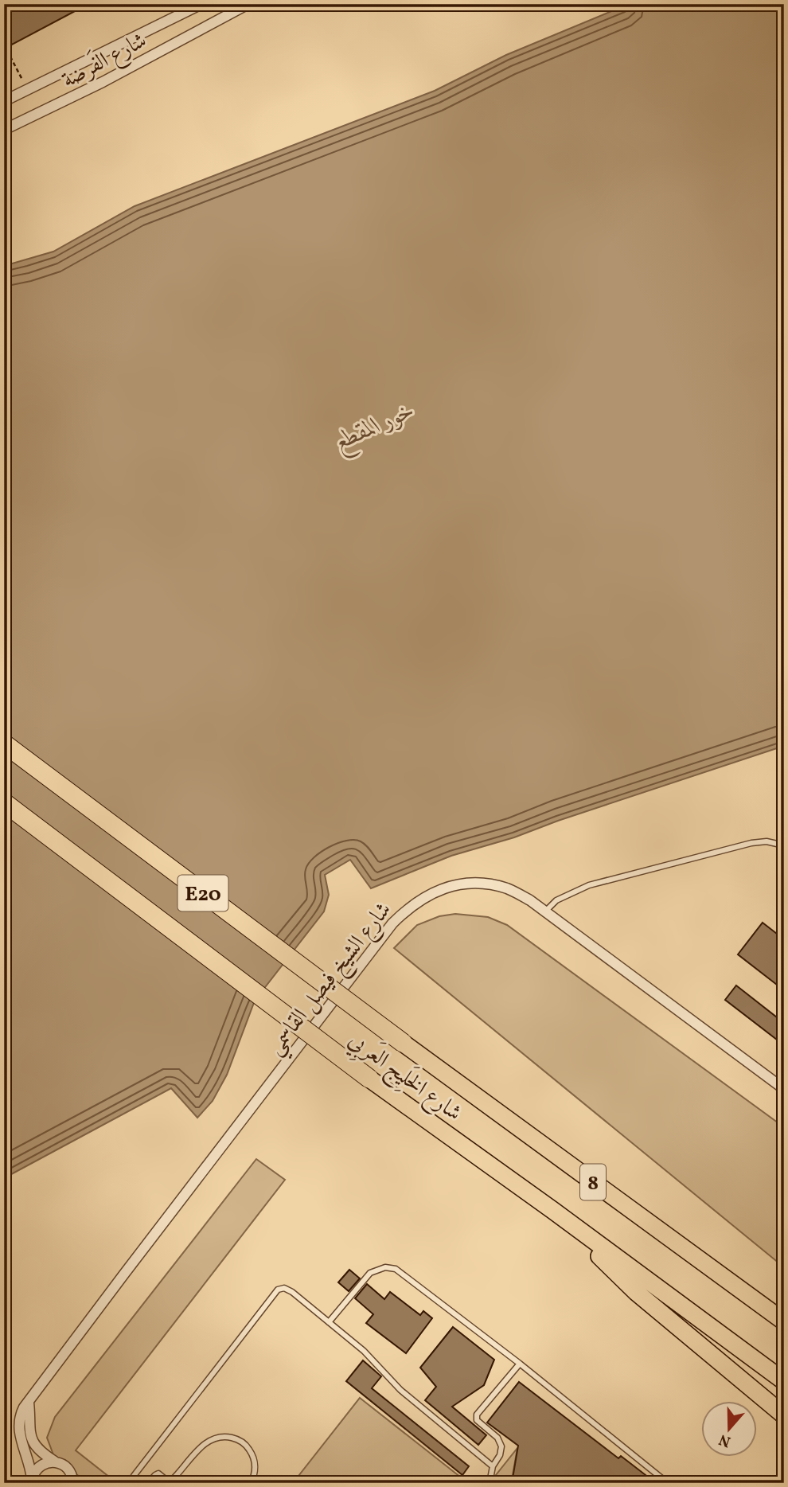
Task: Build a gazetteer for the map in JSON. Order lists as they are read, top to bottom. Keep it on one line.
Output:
{"streets":{"highway":["E20","شارع الخَلِيج العَربِي","8"],"street":["شارع الفَرضة","شارع الشيخ فيصل القاسمي"]},"water":["خور المقطع"],"north":"bottom"}
